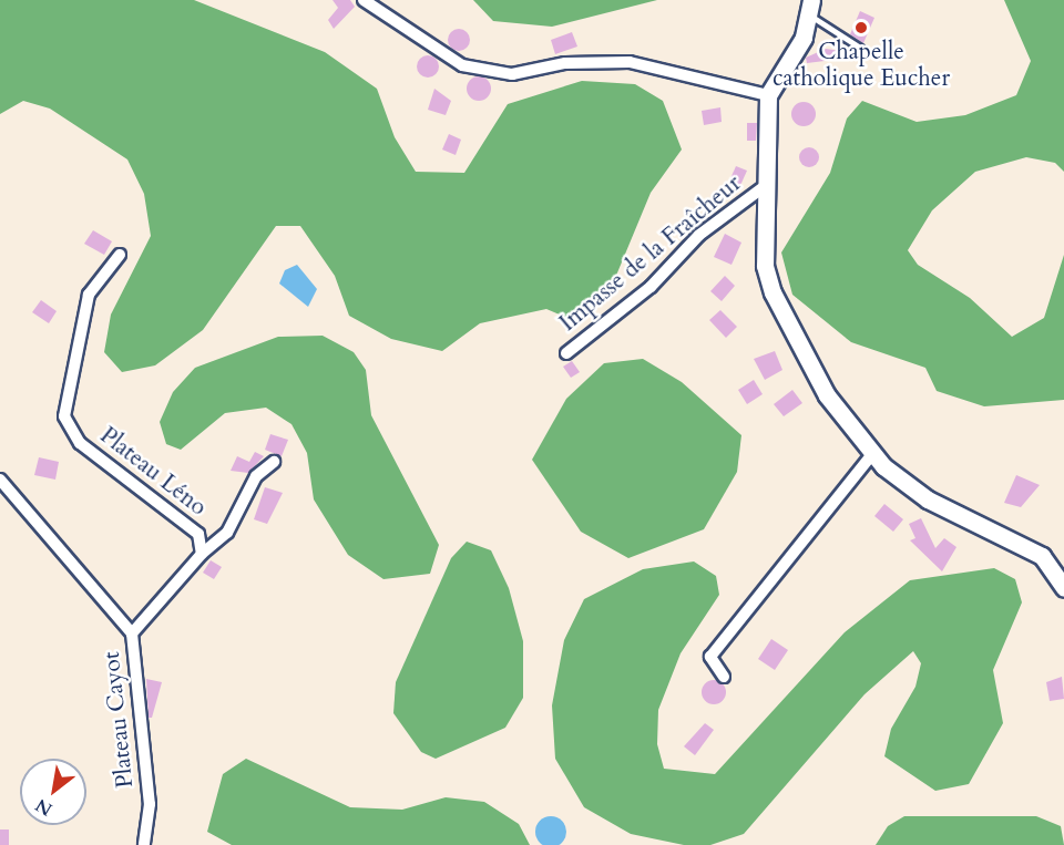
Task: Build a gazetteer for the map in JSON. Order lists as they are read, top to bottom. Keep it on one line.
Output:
{"streets":{"street":["Impasse de la Fraîcheur","Plateau Léno","Plateau Cayot"]},"crossings":[["Plateau Léno","Plateau Cayot"]],"places":["Chapelle catholique Eucher"],"north":"bottom left"}
